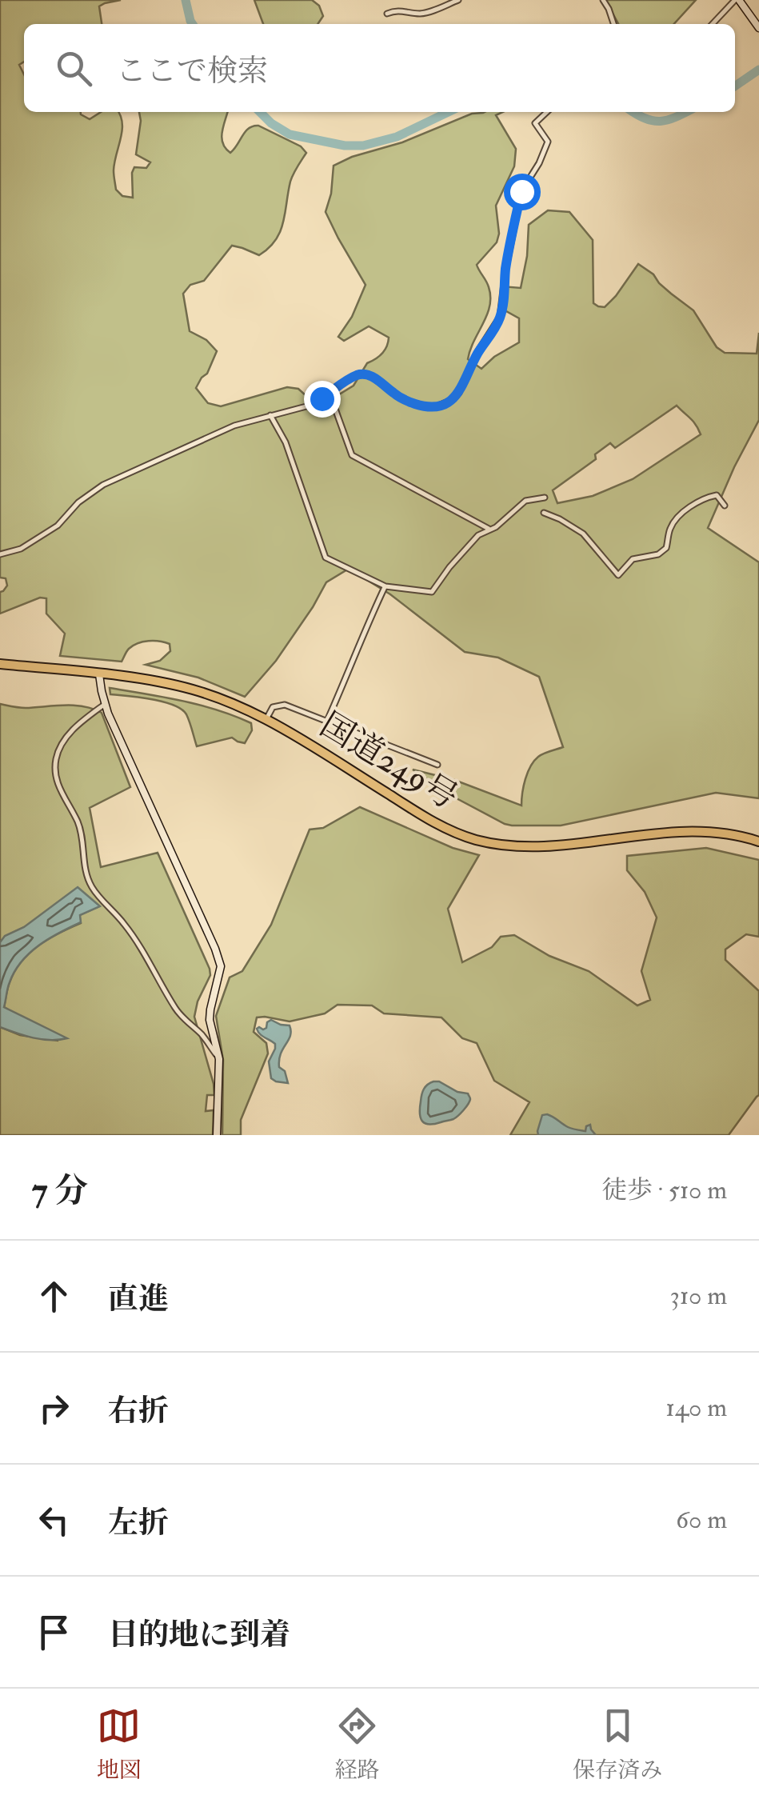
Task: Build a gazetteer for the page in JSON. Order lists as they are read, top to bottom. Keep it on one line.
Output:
{"streets":{"highway":["国道249号"]},"page":{"search":"ここで検索","heading":["7 分","徒歩 · 510 m"],"list":[["直進","310 m"],["右折","140 m"],["左折","60 m"],"目的地に到着"],"nav":["地図","経路","保存済み"]}}
